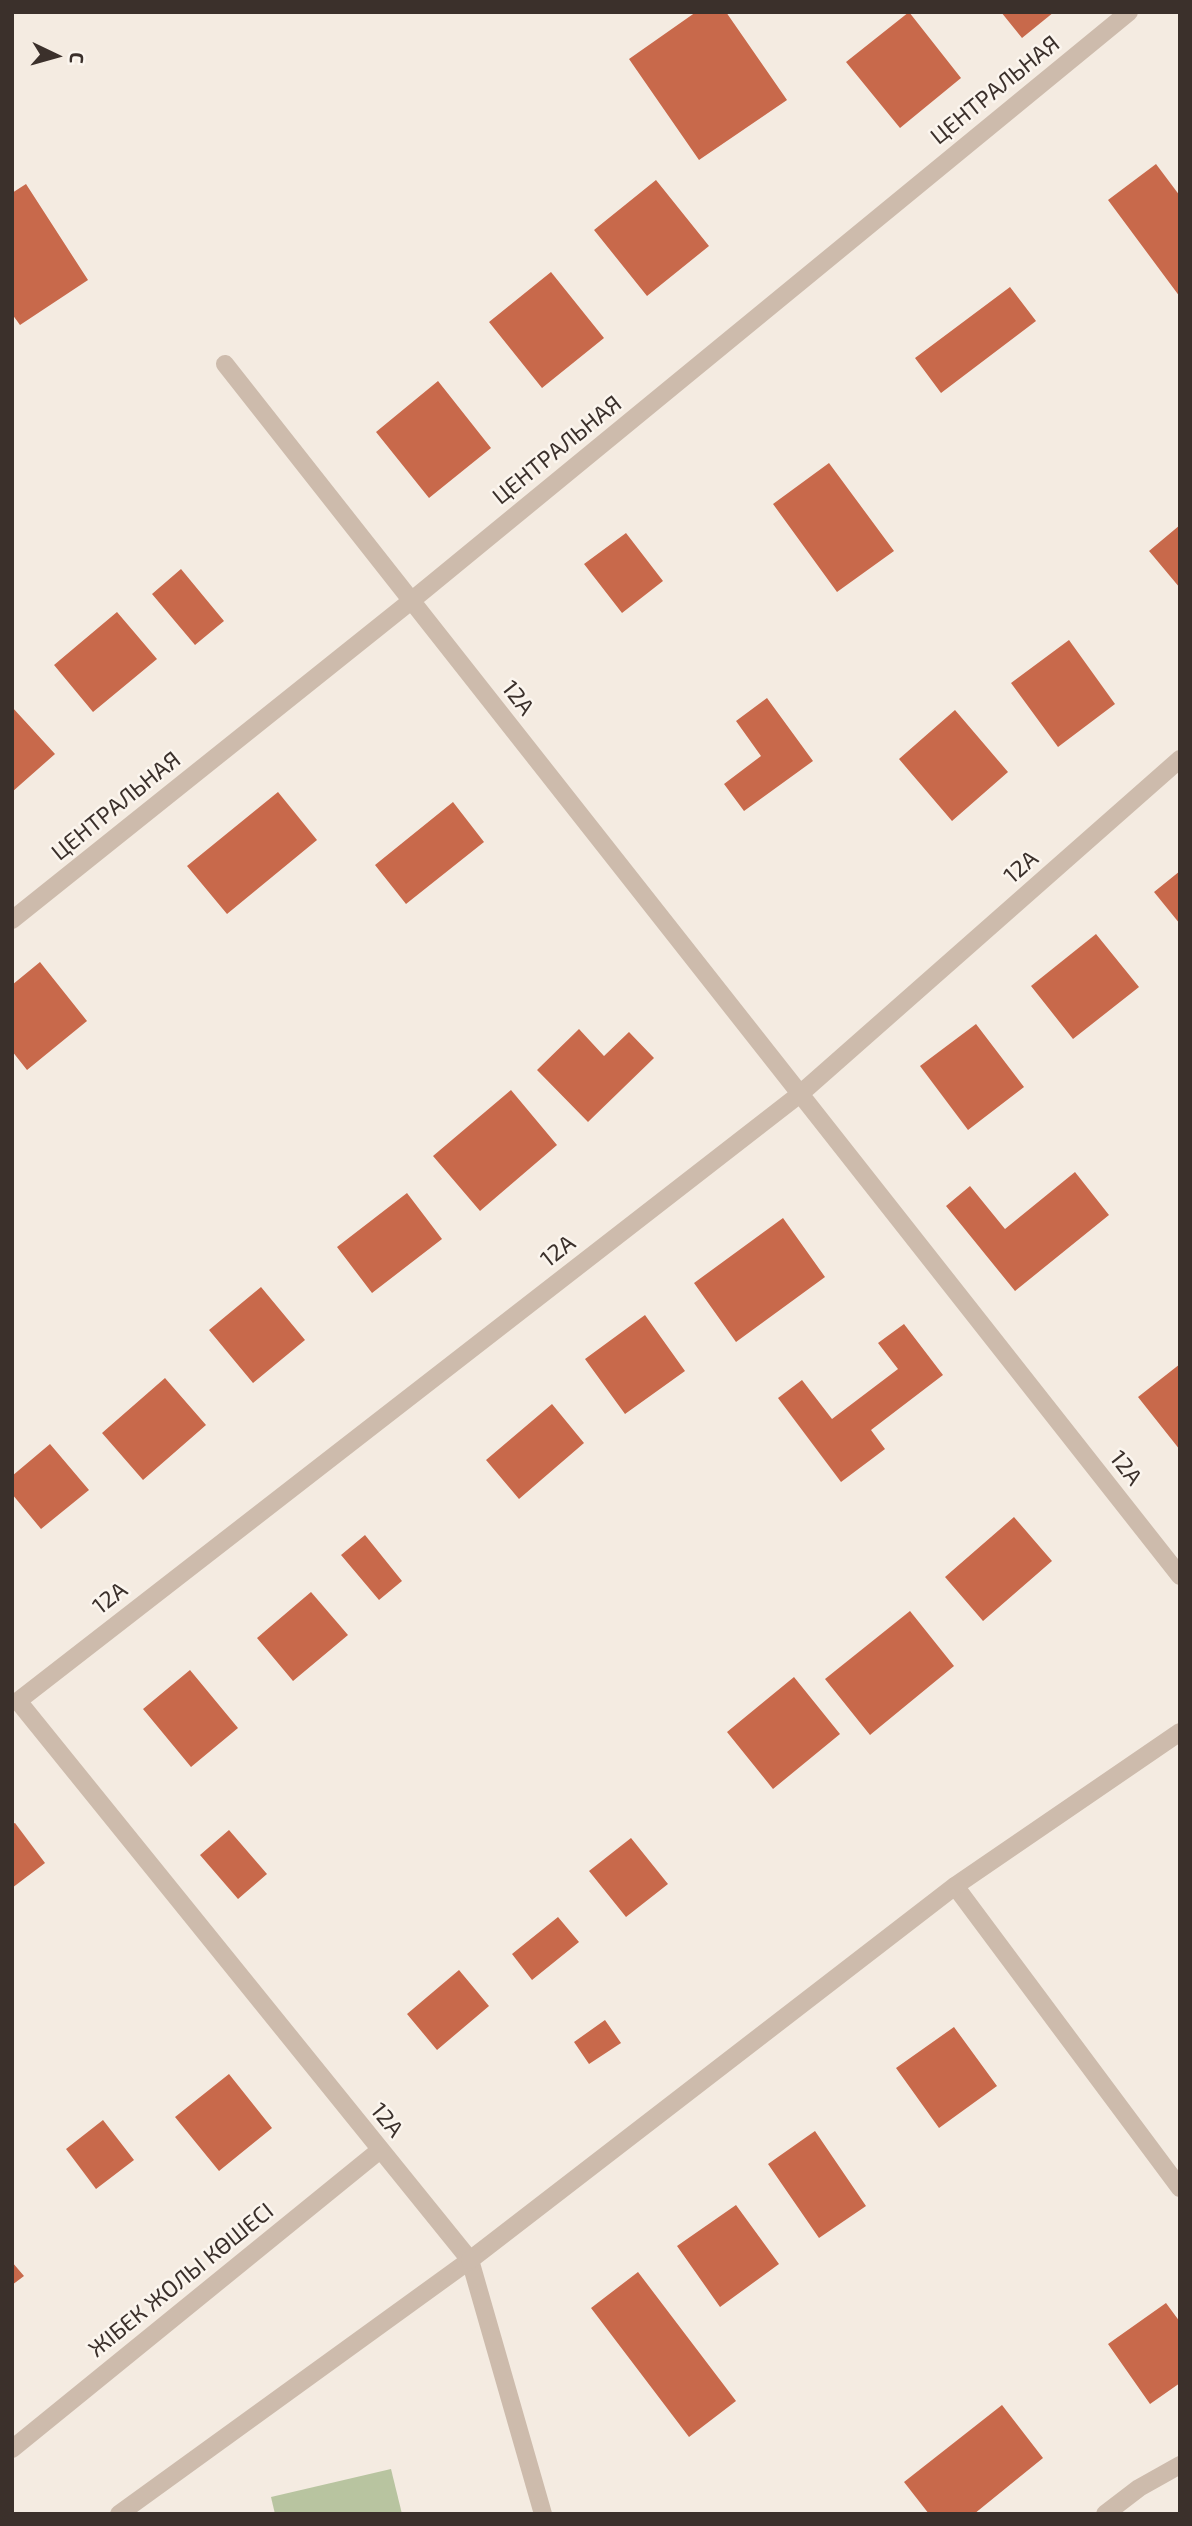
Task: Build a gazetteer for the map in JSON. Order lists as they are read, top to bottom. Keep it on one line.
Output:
{"streets":{"street":["ЦЕНТРАЛЬНАЯ","12А","ЖІБЕК ЖОЛЫ КӨШЕСІ"]},"crossings":[["ЦЕНТРАЛЬНАЯ","12А"],["12А","ЖІБЕК ЖОЛЫ КӨШЕСІ"]],"north":"right"}
